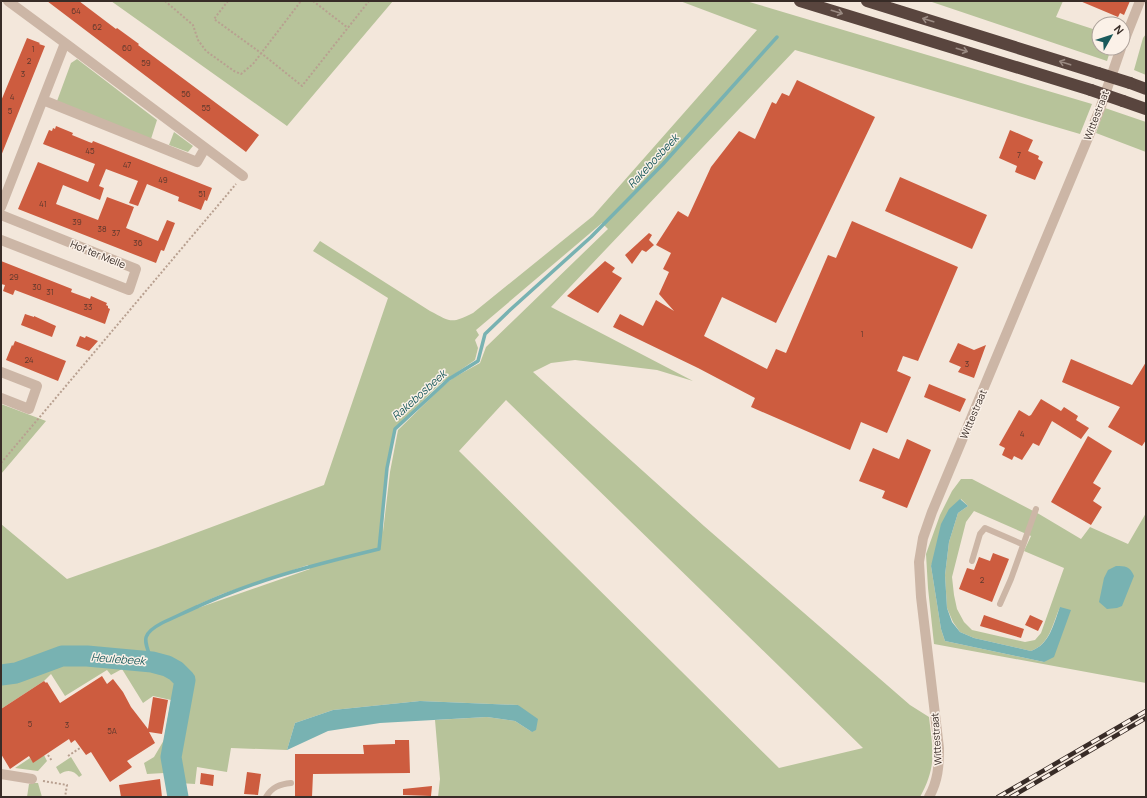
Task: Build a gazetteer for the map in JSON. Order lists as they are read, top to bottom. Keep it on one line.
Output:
{"streets":{"street":["Wittestraat","Hof ter Melle"]},"water":["Rakebosbeek","Heulebeek"],"house_numbers":["64","62","60","1","2","59","3","56","4","55","5","45","7","47","49","51","41","39","38","37","36","29","30","31","33","1","24","3","4","2","5","3","5A"],"north":"top right"}
